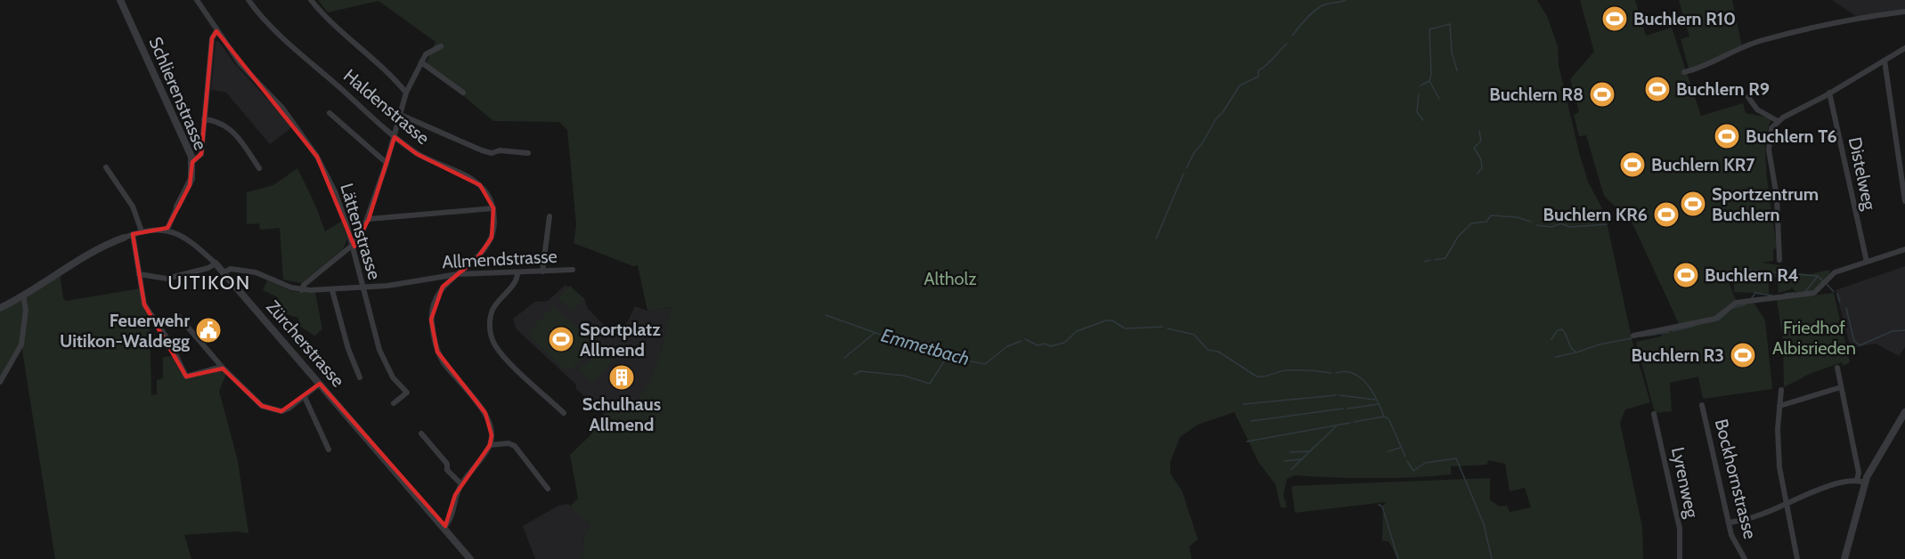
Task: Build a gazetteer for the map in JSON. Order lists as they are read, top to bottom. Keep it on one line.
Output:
{"streets":{"street":["Schlierenstrasse","Haldenstrasse","Distelweg","Lättenstrasse","Allmendstrasse","Zürcherstrasse","Bockhornstrasse","Lyrenweg"]},"crossings":[["Schlierenstrasse","Zürcherstrasse"],["Lättenstrasse","Allmendstrasse"],["Allmendstrasse","Zürcherstrasse"]],"districts":["UITIKON"],"water":["Emmetbach"],"parks":["Altholz","Friedhof Albisrieden"],"places":{"sports":["Buchlern R10","Buchlern R9","Buchlern R8","Buchlern T6","Buchlern KR7","Sportzentrum Buchlern","Buchlern KR6","Buchlern R4","Sportplatz Allmend","Buchlern R3"],"public building":["Feuerwehr Uitikon-Waldegg"],"building":["Schulhaus Allmend"]}}
